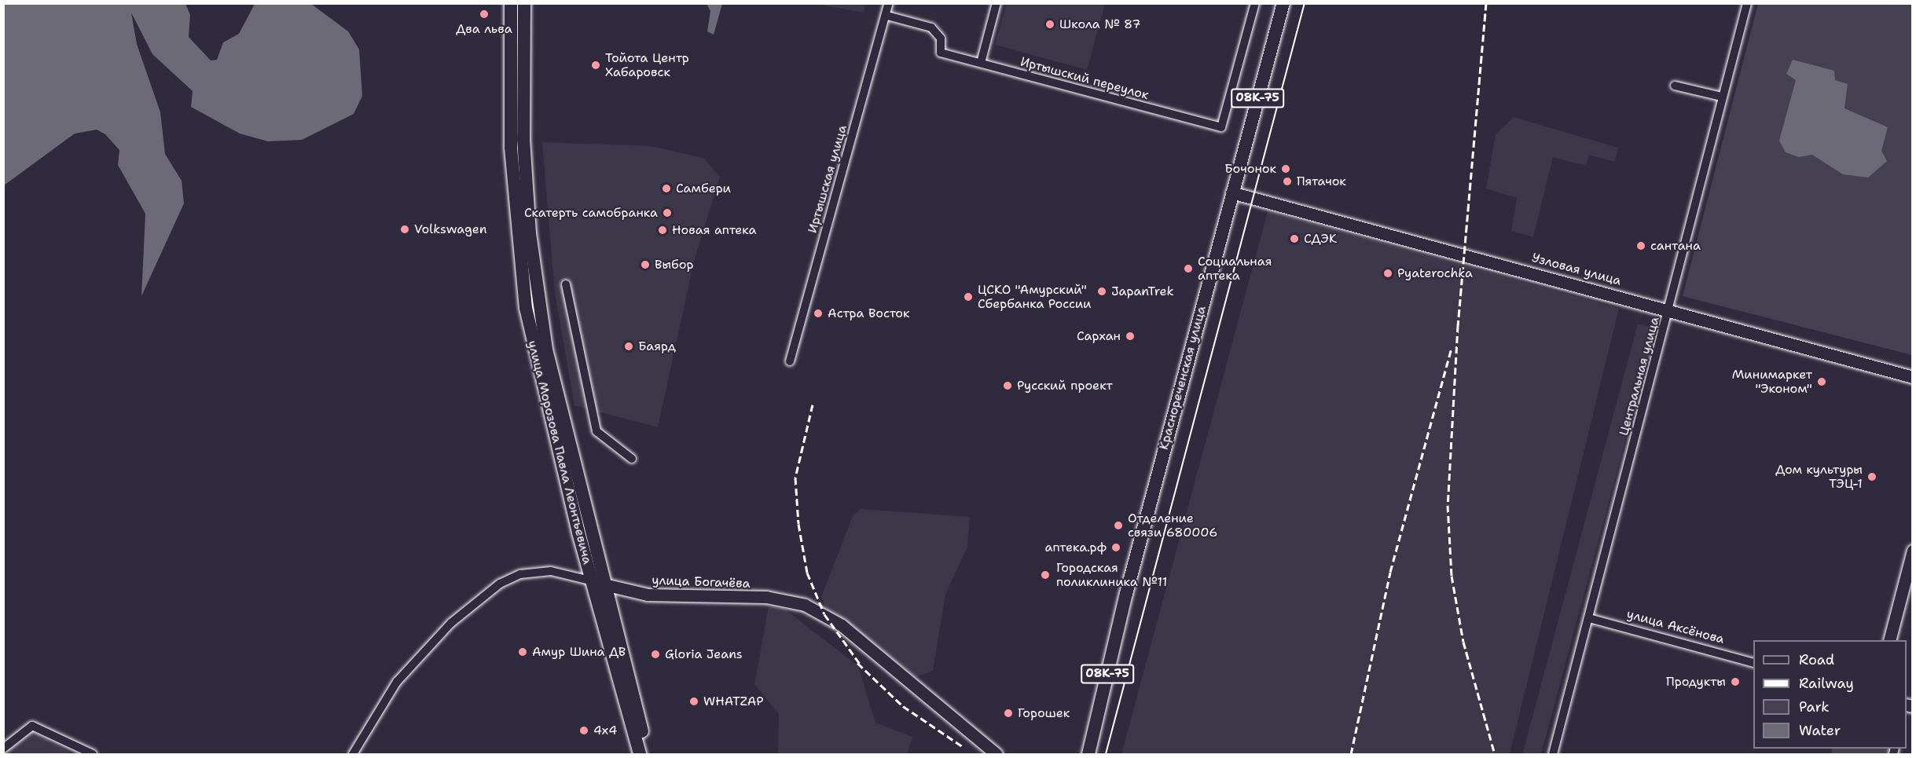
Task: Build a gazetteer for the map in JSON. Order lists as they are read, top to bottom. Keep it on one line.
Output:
{"streets":{"main road":["08К-75","Краснореченская улица","улица Морозова Павла Леонтьевича"],"street":["Иртышский переулок","Иртышская улица","Узловая улица","Центральная улица","улица Богачёва","улица Аксёнова"]},"crossings":[["Иртышский переулок","Иртышская улица"],["Узловая улица","Центральная улица"],["Узловая улица","Краснореченская улица"],["Центральная улица","улица Аксёнова"],["улица Морозова Павла Леонтьевича","улица Богачёва"]],"places":["Два льва","Школа № 87","Тойота Центр Хабаровск","Бочонок","Пятачок","Самбери","Скатерть самобранка","Volkswagen","Новая аптека","СДЭК","сантана","Выбор","Социальная аптека","Pyaterochka","JapanTrek","ЦСКО \"Амурский\" Сбербанка России","Астра Восток","Сархан","Баярд","Минимаркет \"Эконом\"","Русский проект","Дом культуры ТЭЦ-1","Отделение связи 680006","аптека.рф","Городская поликлиника №11","Амур Шина ДВ","Gloria Jeans","Продукты","WHATZAP","Горошек","4х4"],"legend":["Road","Railway","Park","Water"]}
